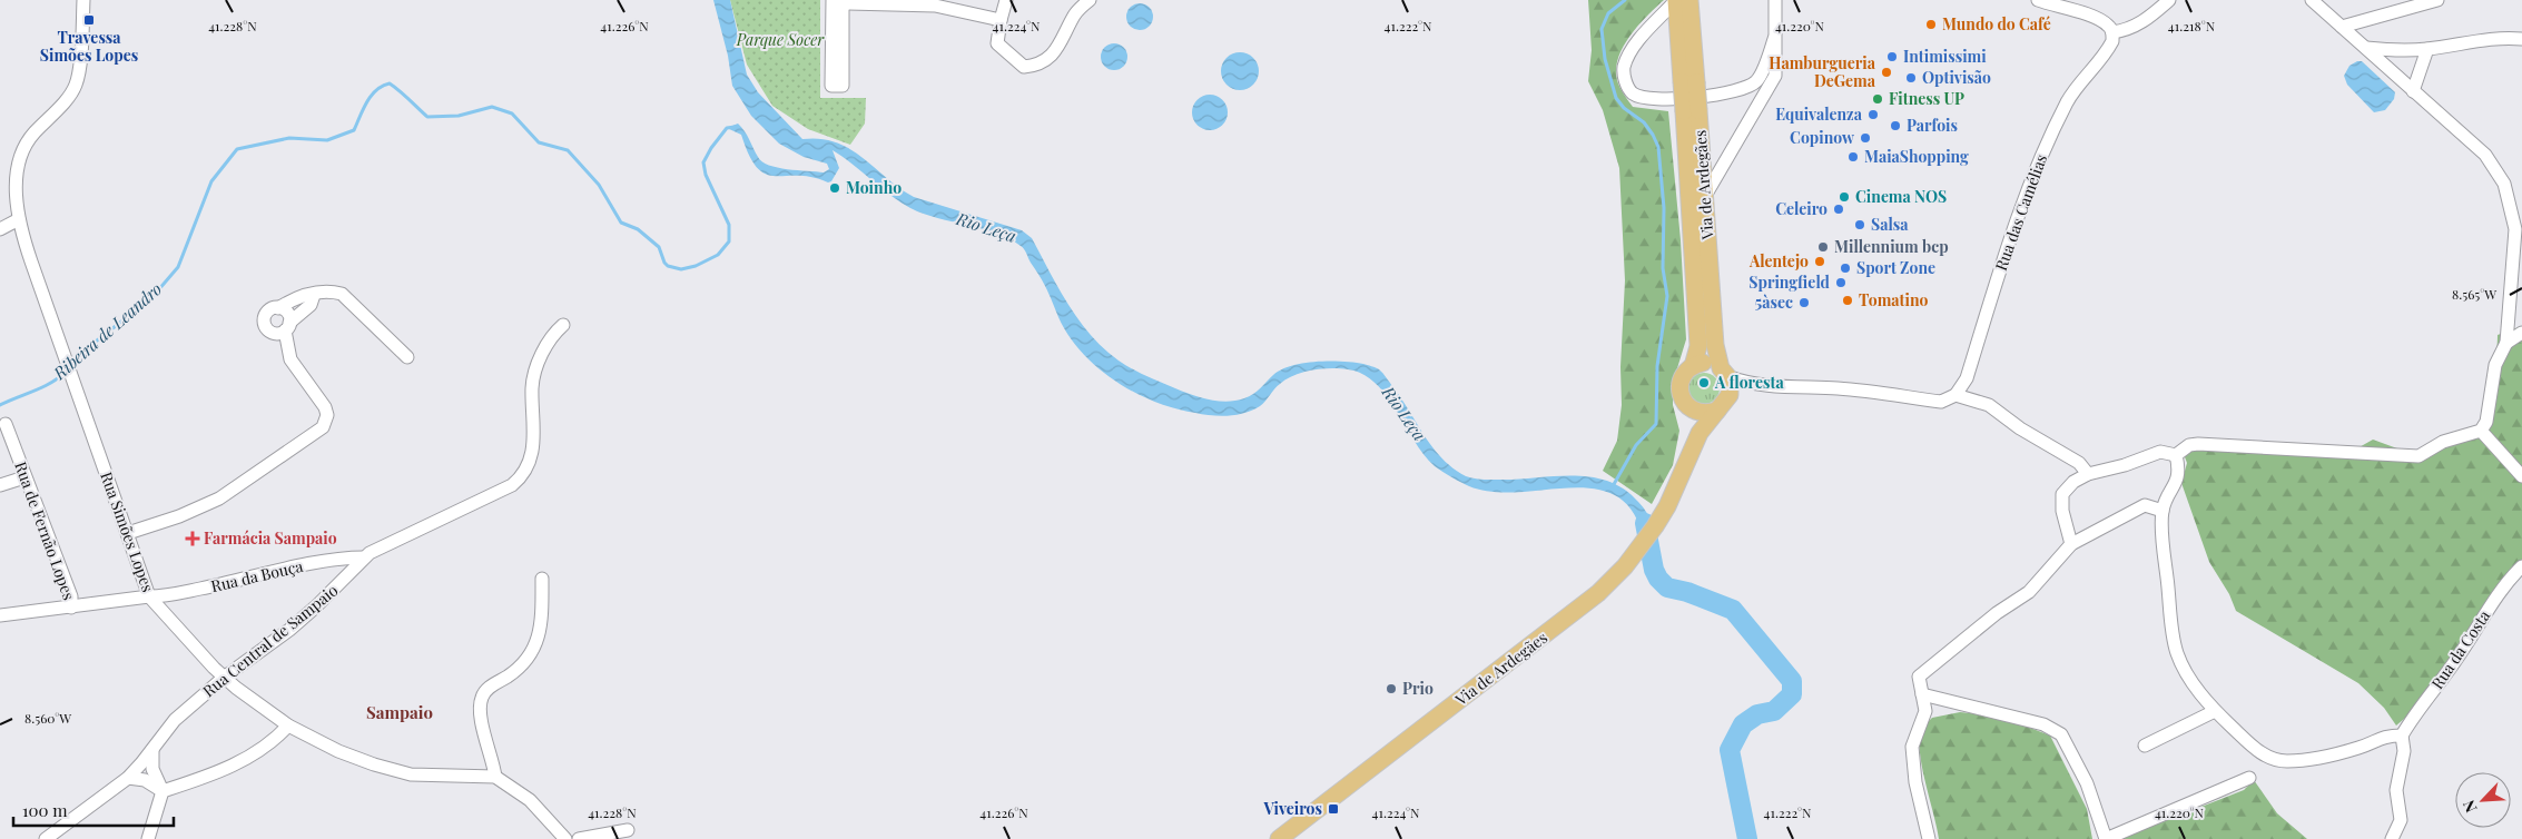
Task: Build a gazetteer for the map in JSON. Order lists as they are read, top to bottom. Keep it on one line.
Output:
{"streets":{"main road":["Via de Ardegães"],"street":["Rua das Camélias","Rua de Fernão Lopes","Rua Simões Lopes","Rua da Bouça","Rua Central de Sampaio","Rua da Costa"]},"crossings":[["Rua de Fernão Lopes","Rua da Bouça"],["Rua Simões Lopes","Rua da Bouça"],["Rua Simões Lopes","Rua Central de Sampaio"],["Rua da Bouça","Rua Central de Sampaio"]],"districts":["Sampaio"],"water":["Rio Leça","Ribeira de Leandro"],"parks":["Parque Socer"],"places":{"transit":["Travessa Simões Lopes","Viveiros"],"other":["Mundo do Café","Intimissimi","Hamburgueria DeGema","Optivisão","Fitness UP","Equivalenza","Parfois","Copinow","MaiaShopping","Moinho","Cinema NOS","Celeiro","Salsa","Millennium bcp","Alentejo","Sport Zone","Springfield","Tomatino","5àsec","A floresta","Prio"],"health":["Farmácia Sampaio"]},"scale_bar":"100 m","north":"bottom left","coordinates":["41.218°N","41.228°N","41.226°N","41.224°N","41.222°N","41.220°N","8.565°W","8.560°W"]}
